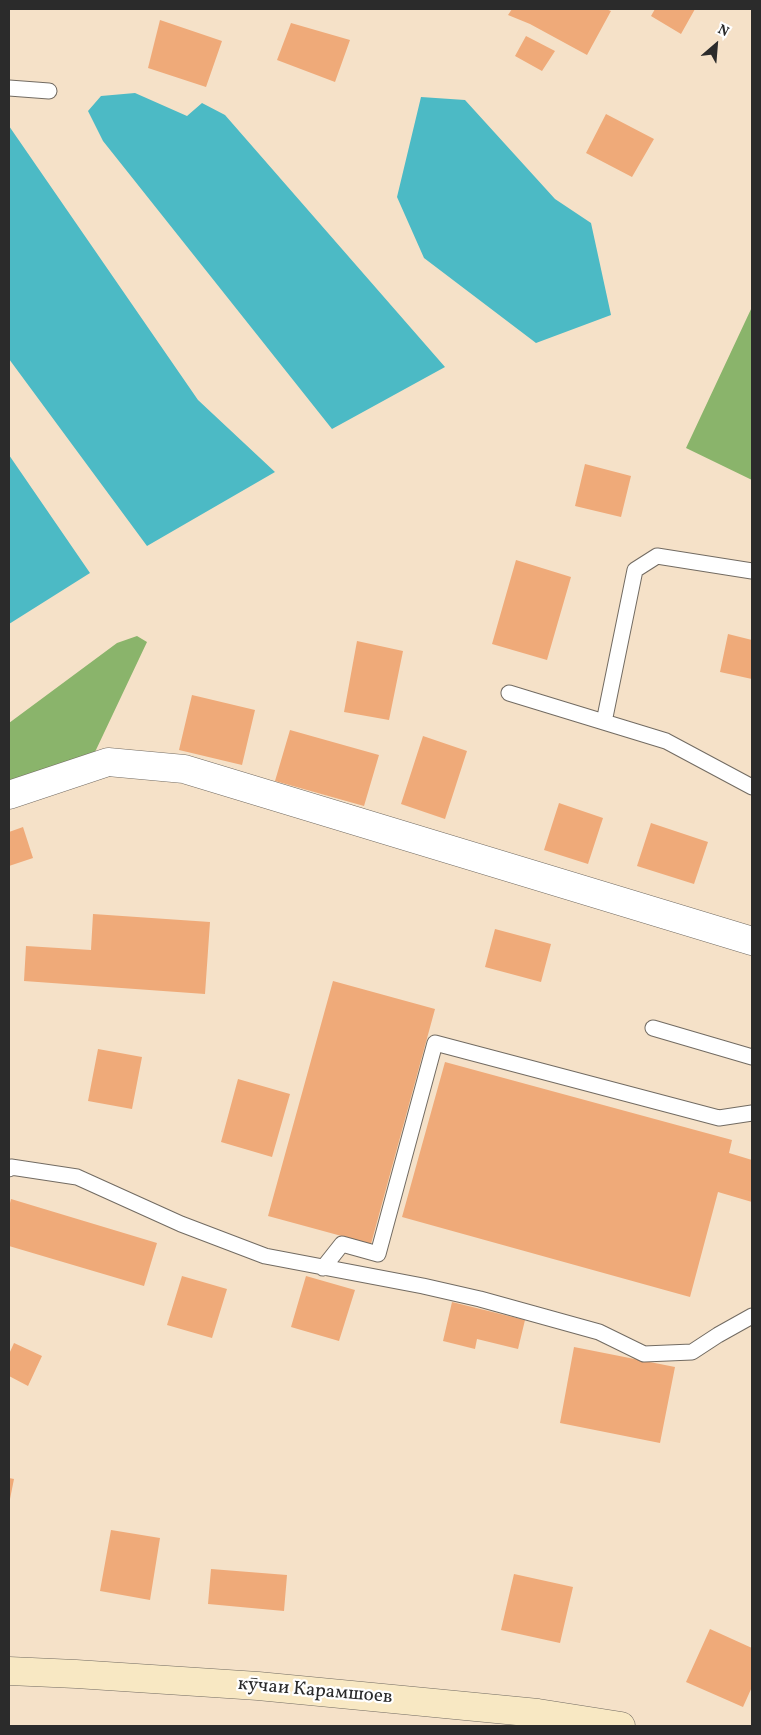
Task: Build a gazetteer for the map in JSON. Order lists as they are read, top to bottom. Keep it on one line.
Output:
{"streets":{"main road":["кӯчаи Карамшоев"]},"north":"top right"}
